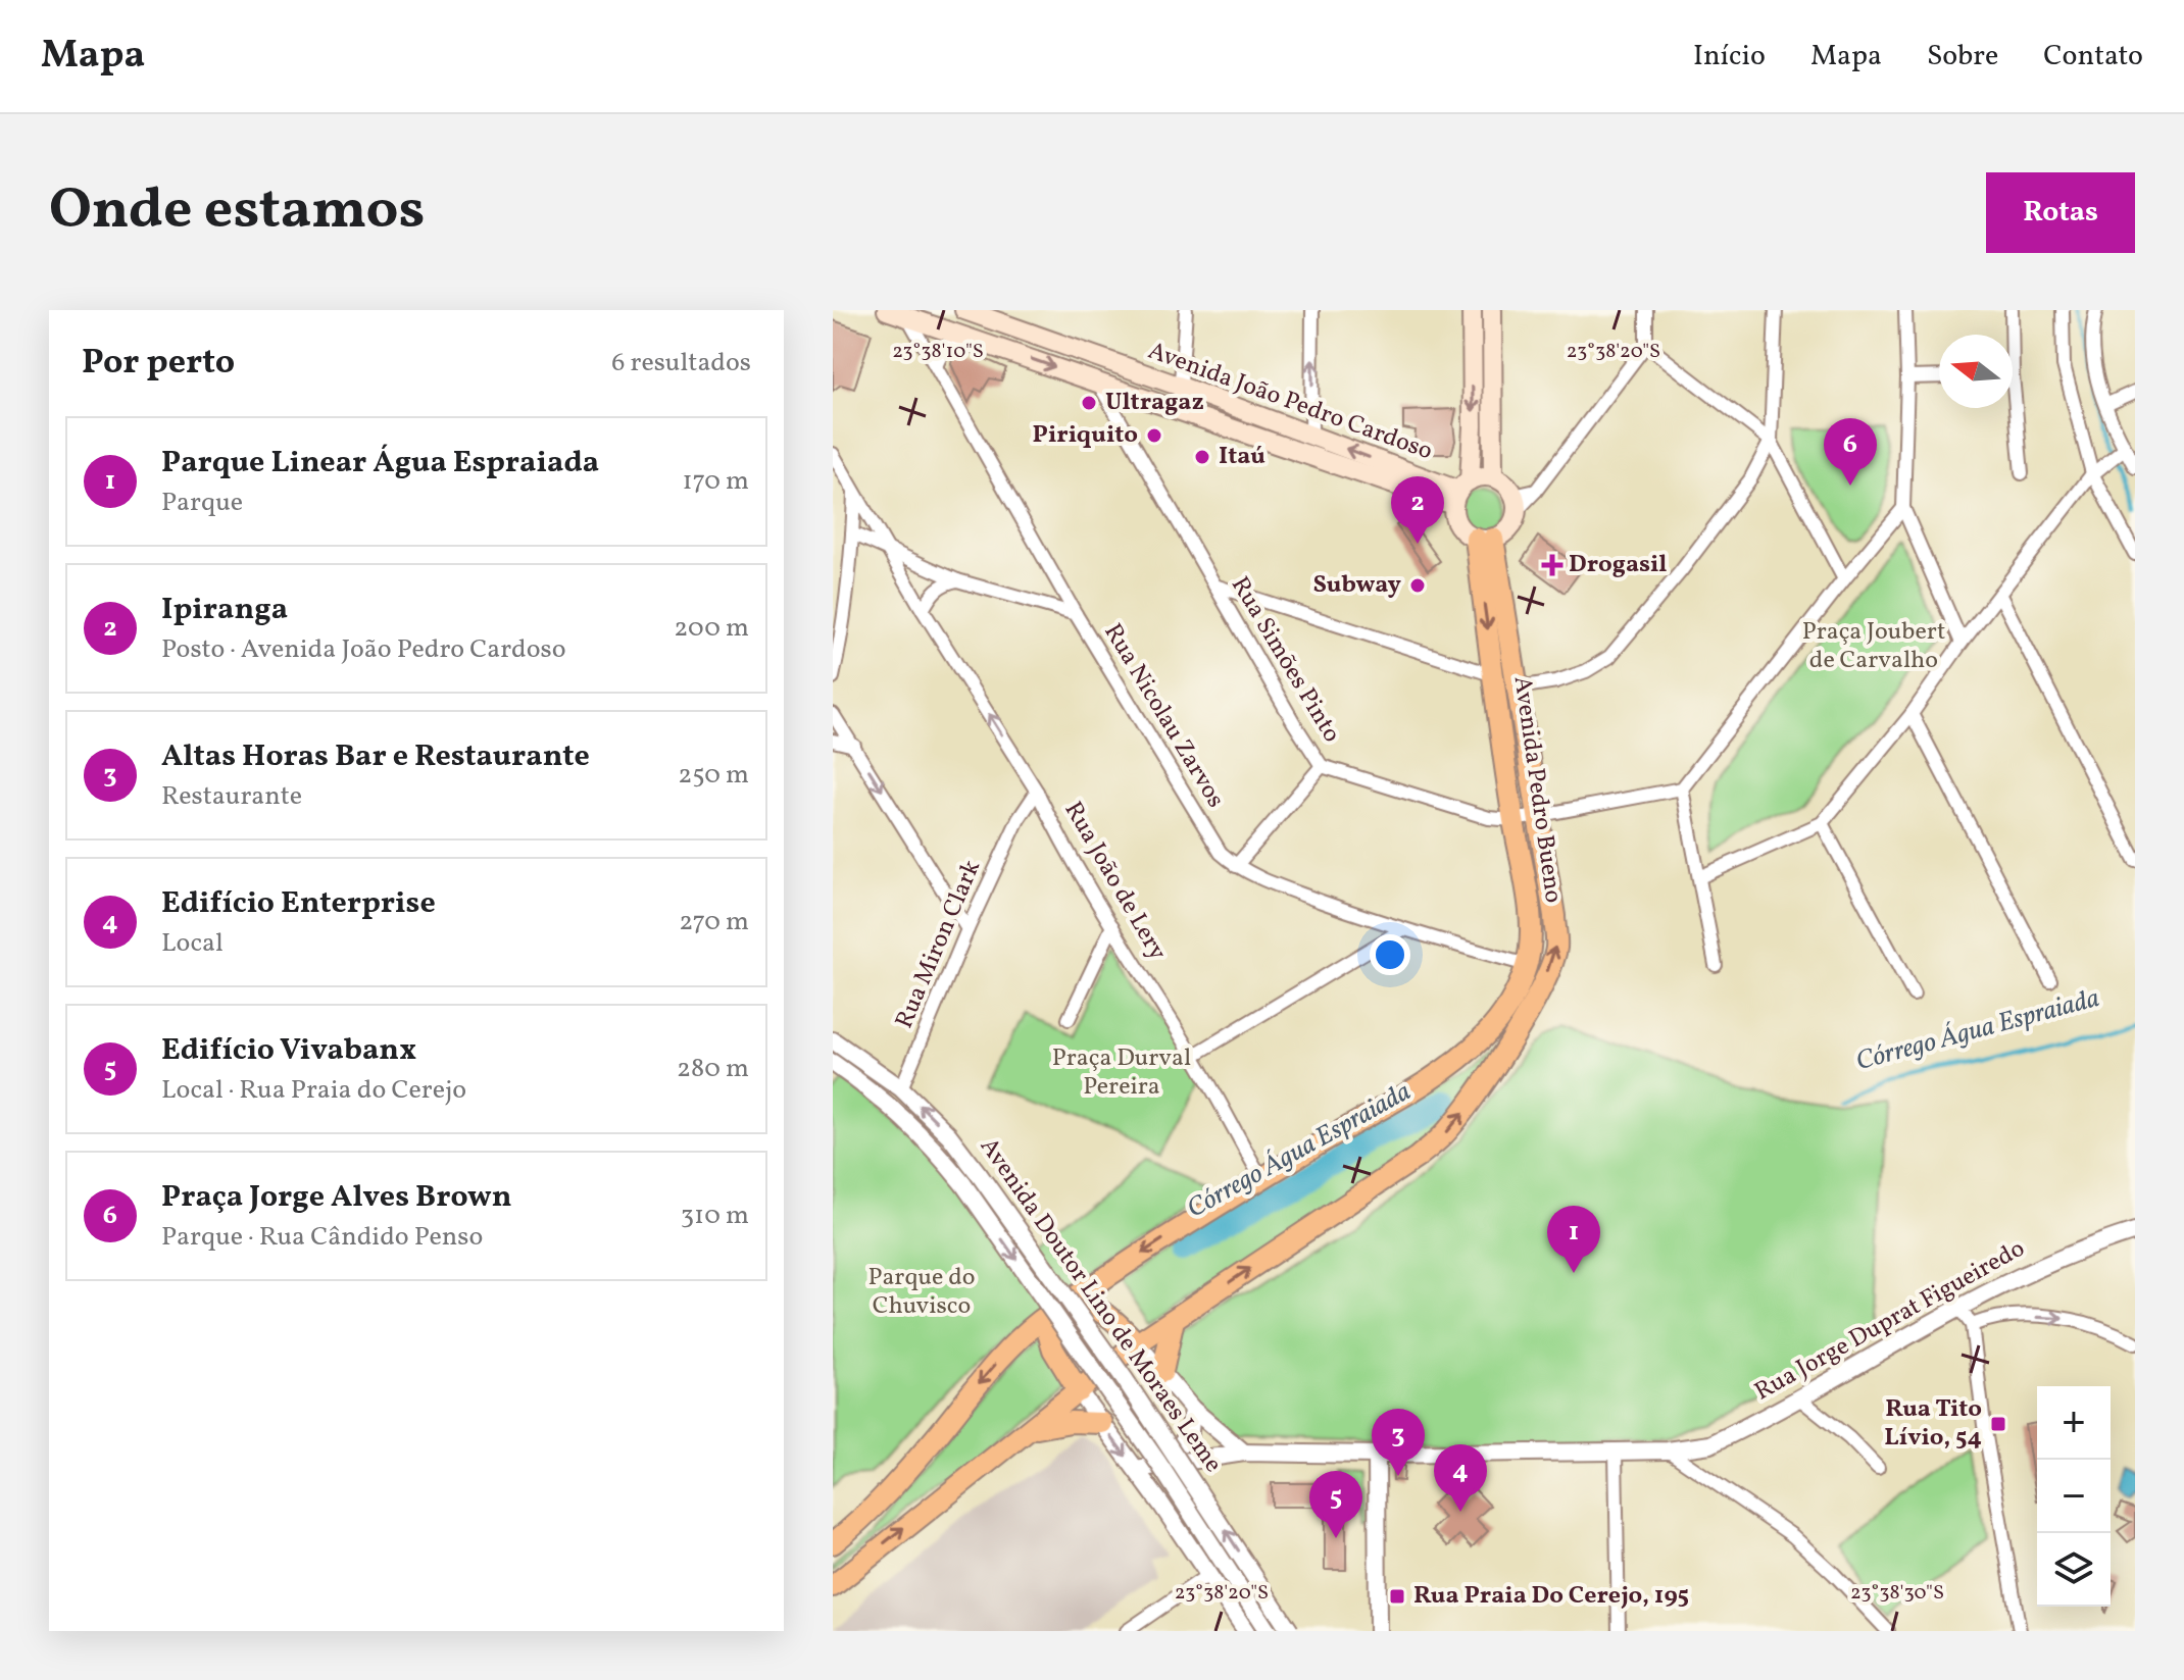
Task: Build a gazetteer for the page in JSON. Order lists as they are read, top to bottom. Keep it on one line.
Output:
{"streets":{"main road":["Avenida João Pedro Cardoso","Avenida Pedro Bueno"],"street":["Rua Simões Pinto","Rua Nicolau Zarvos","Rua João de Lery","Rua Miron Clark","Avenida Doutor Lino de Moraes Leme","Rua Jorge Duprat Figueiredo"]},"crossings":[["Avenida João Pedro Cardoso","Rua Simões Pinto"],["Avenida João Pedro Cardoso","Rua Nicolau Zarvos"],["Avenida João Pedro Cardoso","Avenida Pedro Bueno"],["Rua Simões Pinto","Avenida Pedro Bueno"],["Rua Nicolau Zarvos","Avenida Pedro Bueno"],["Avenida Pedro Bueno","Rua João de Lery"],["Rua João de Lery","Rua Miron Clark"],["Rua Miron Clark","Avenida Doutor Lino de Moraes Leme"]],"water":["Córrego Água Espraiada"],"parks":["Praça Joubert de Carvalho","Praça Durval Pereira","Parque do Chuvisco"],"places":{"other":["Ultragaz","Piriquito","Itaú","Subway"],"health":["Drogasil"],"transit":["Rua Tito Lívio, 54","Rua Praia Do Cerejo, 195"]},"north":"left","page":{"header":"Mapa","nav":["Início","Mapa","Sobre","Contato"],"title":"Onde estamos","buttons":"Rotas","heading":["Por perto","6 resultados"],"list":[{"mark":"1","name":"Parque Linear Água Espraiada","note":"Parque","value":"170 m"},{"mark":"2","name":"Ipiranga","note":"Posto · Avenida João Pedro Cardoso","value":"200 m"},{"mark":"3","name":"Altas Horas Bar e Restaurante","note":"Restaurante","value":"250 m"},{"mark":"4","name":"Edifício Enterprise","note":"Local","value":"270 m"},{"mark":"5","name":"Edifício Vivabanx","note":"Local · Rua Praia do Cerejo","value":"280 m"},{"mark":"6","name":"Praça Jorge Alves Brown","note":"Parque · Rua Cândido Penso","value":"310 m"}],"pins":["6","2","1","3","4","5"],"map_buttons":["+","−"]},"coordinates":["23°38'10\"S","23°38'20\"S","23°38'30\"S"]}
